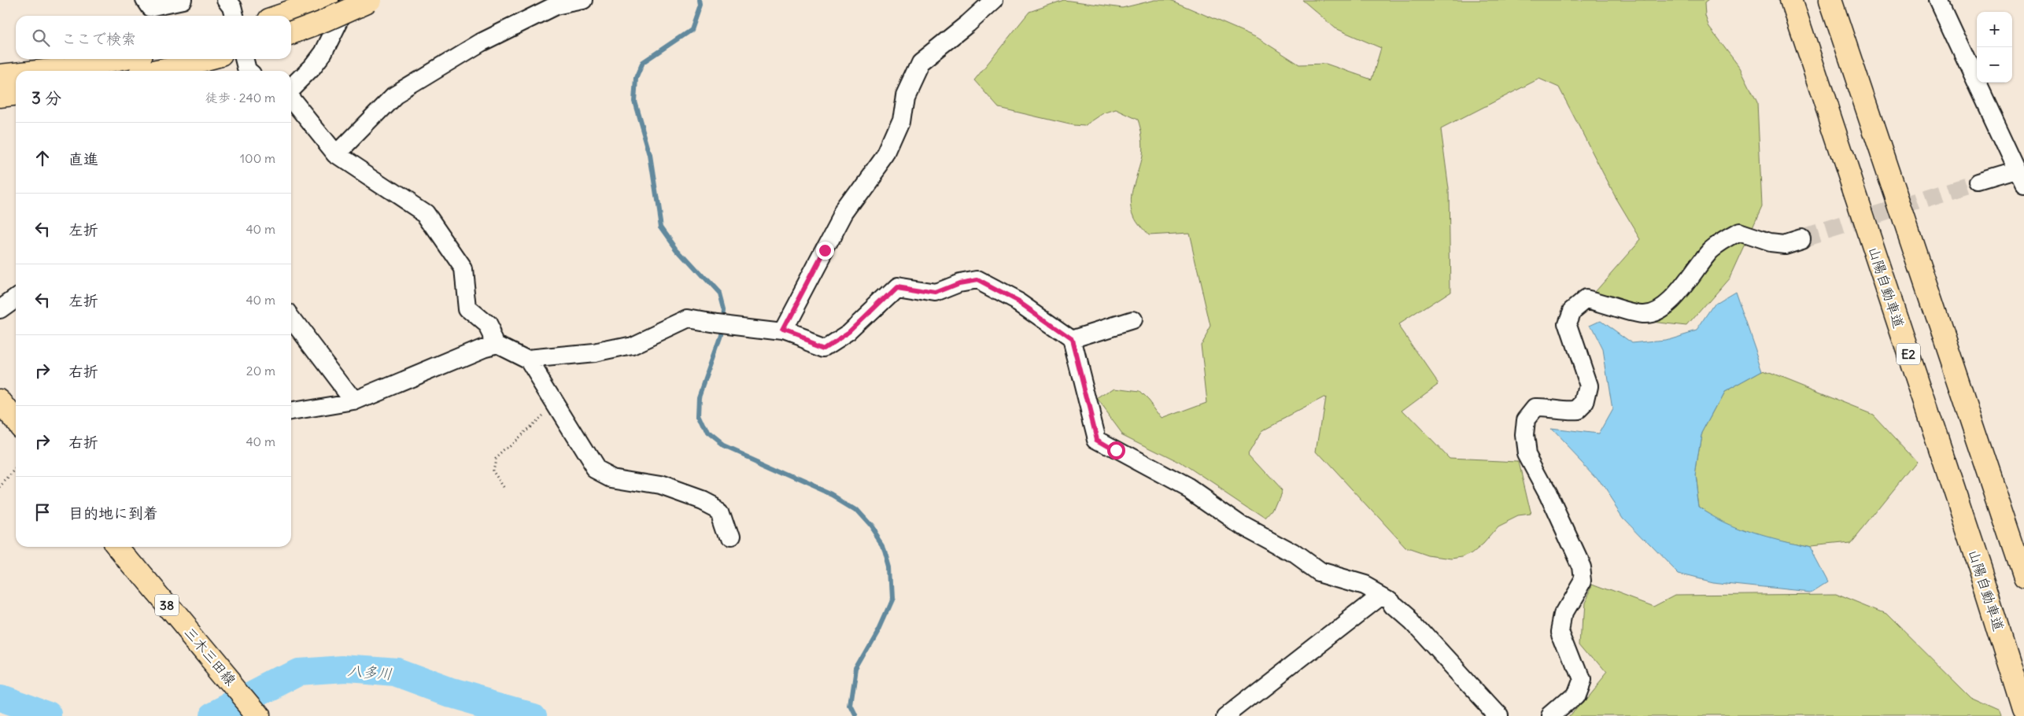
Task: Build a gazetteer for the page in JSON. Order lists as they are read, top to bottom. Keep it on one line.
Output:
{"streets":{"main road":["山陽自動車道","E2","38","三木三田線"]},"water":["八多川"],"page":{"map_buttons":["+","−"],"search":"ここで検索","heading":["3 分","徒歩 · 240 m"],"list":[["直進","100 m"],["左折","40 m"],["左折","40 m"],["右折","20 m"],["右折","40 m"],"目的地に到着"]}}
